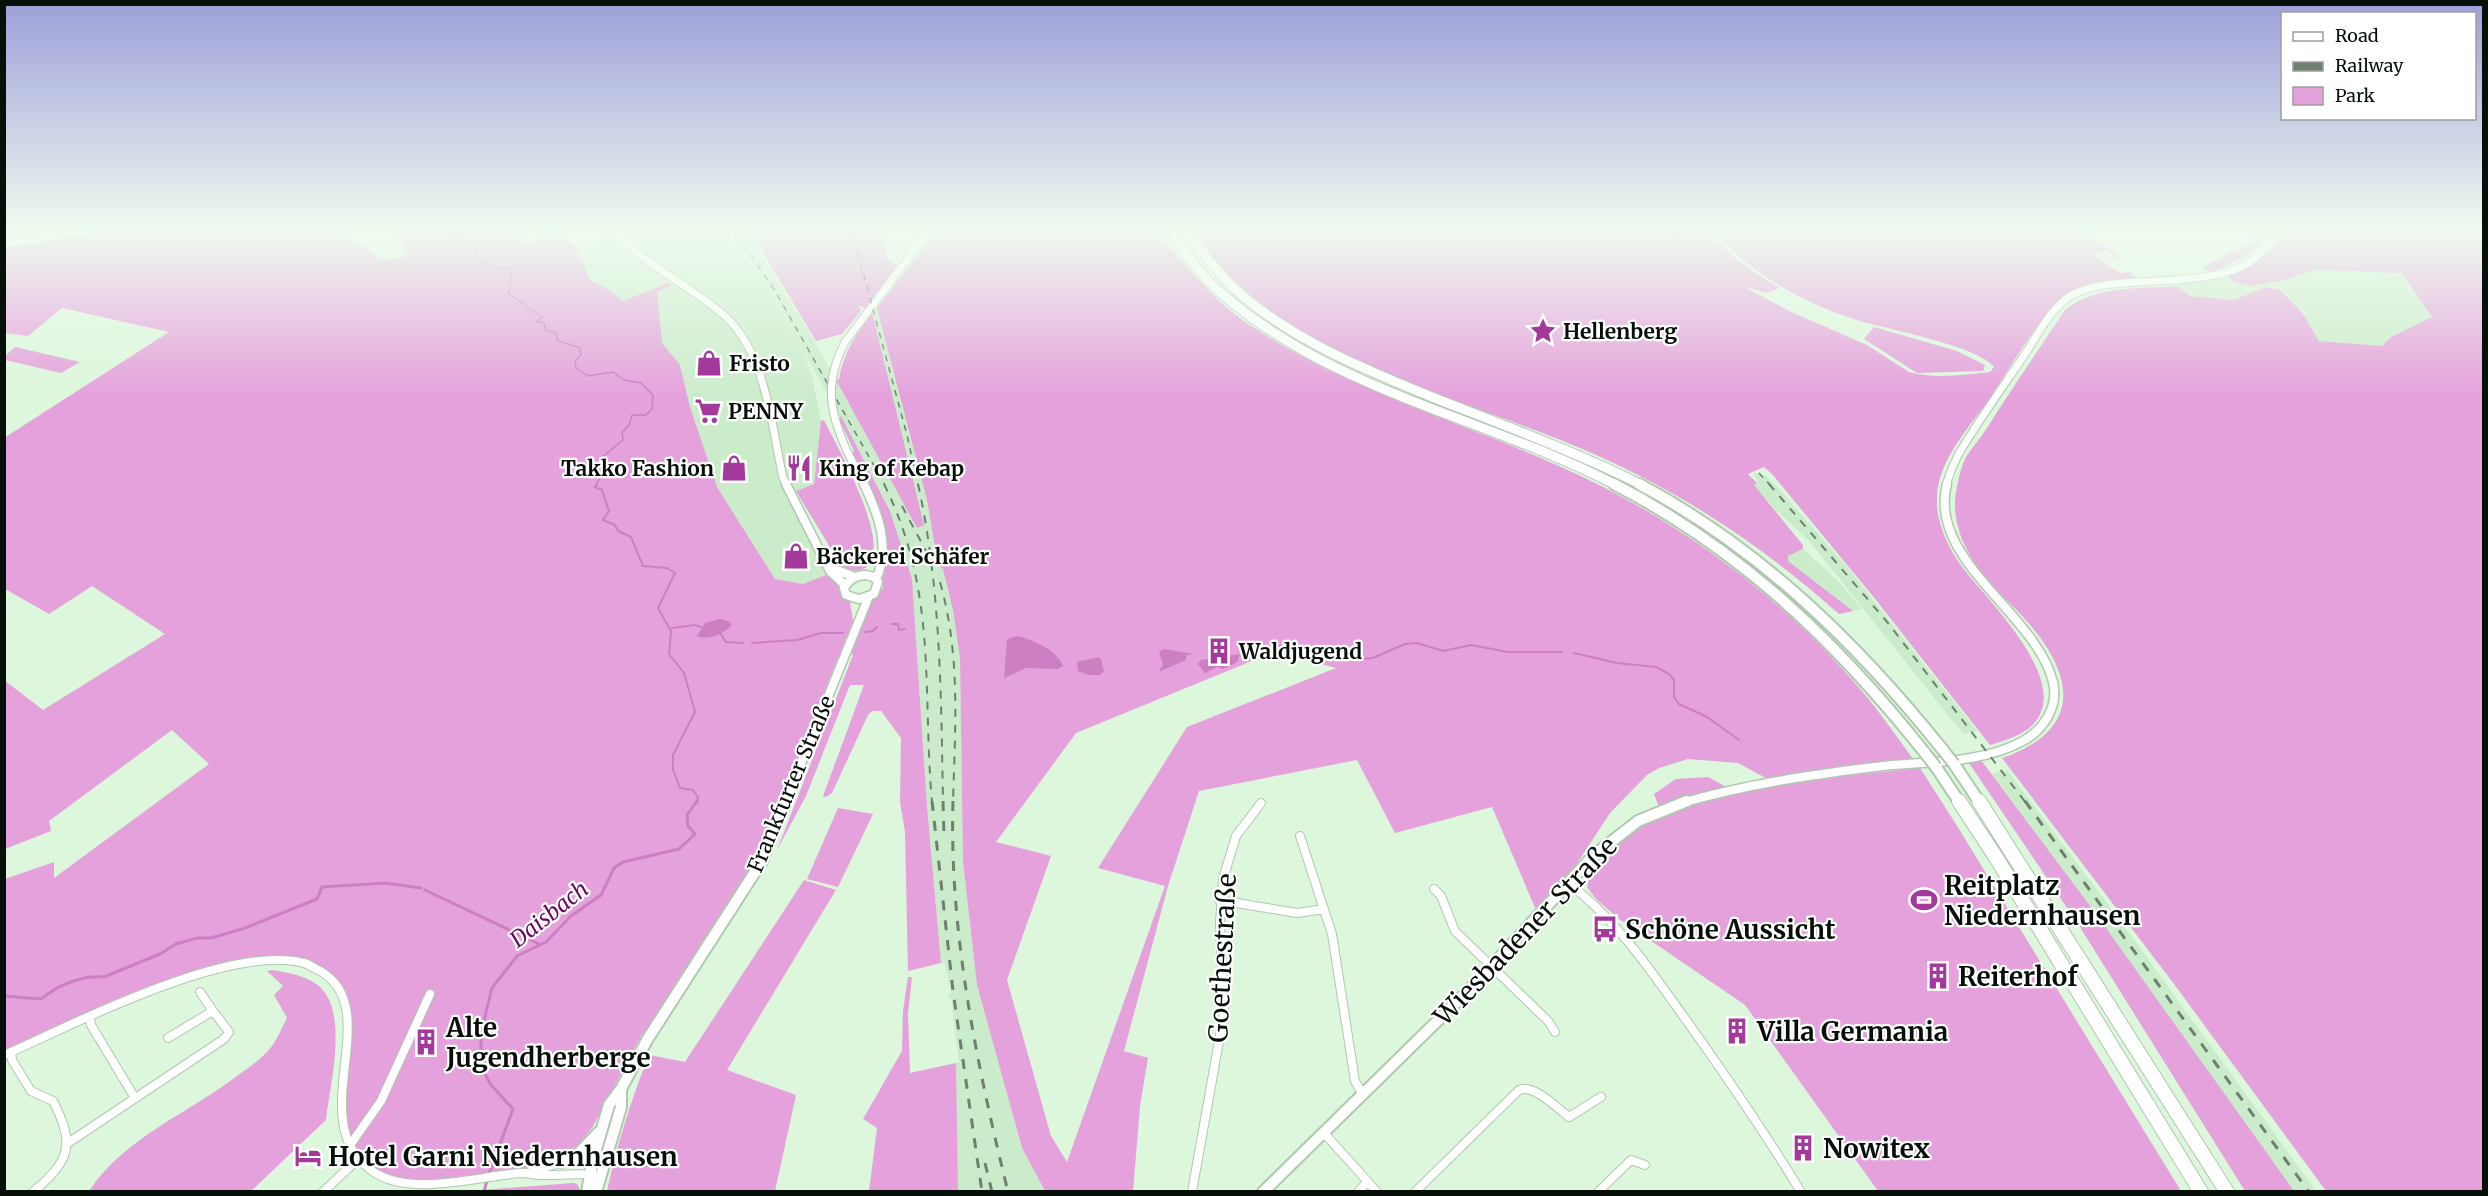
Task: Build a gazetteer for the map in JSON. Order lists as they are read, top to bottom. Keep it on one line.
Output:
{"streets":{"main road":["Frankfurter Straße","Wiesbadener Straße"],"street":["Goethestraße"]},"water":["Daisbach"],"places":{"place":["Hellenberg"],"shop":["Fristo","Takko Fashion","Bäckerei Schäfer"],"supermarket":["PENNY"],"restaurant":["King of Kebap"],"building":["Waldjugend","Reiterhof","Villa Germania","Alte Jugendherberge","Nowitex"],"sports":["Reitplatz Niedernhausen"],"bus stop":["Schöne Aussicht"],"hotel":["Hotel Garni Niedernhausen"]},"legend":["Road","Railway","Park"]}
